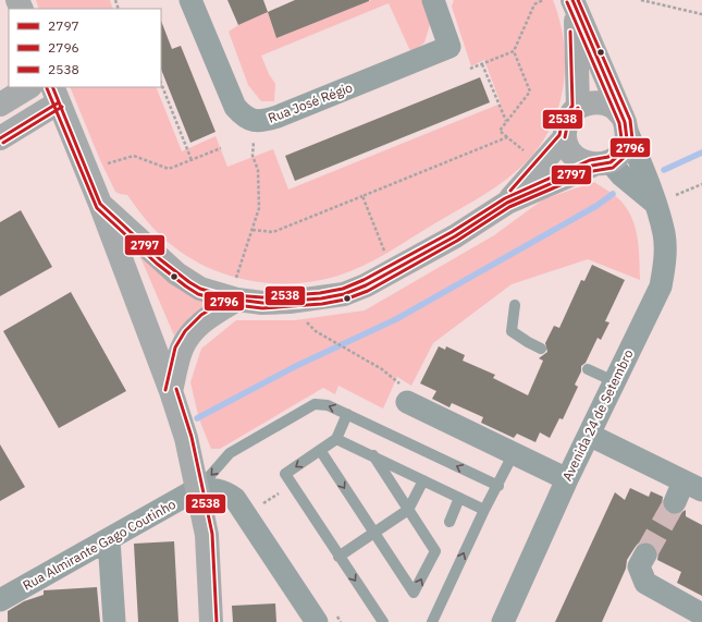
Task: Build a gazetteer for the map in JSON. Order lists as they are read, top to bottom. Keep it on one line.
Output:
{"streets":{"street":["Rua José Régio","Avenida 24 de Setembro","Rua Almirante Gago Coutinho"]},"lines":["transit line 2797","transit line 2796","transit line 2538"],"legend":["2797","2796","2538"]}
